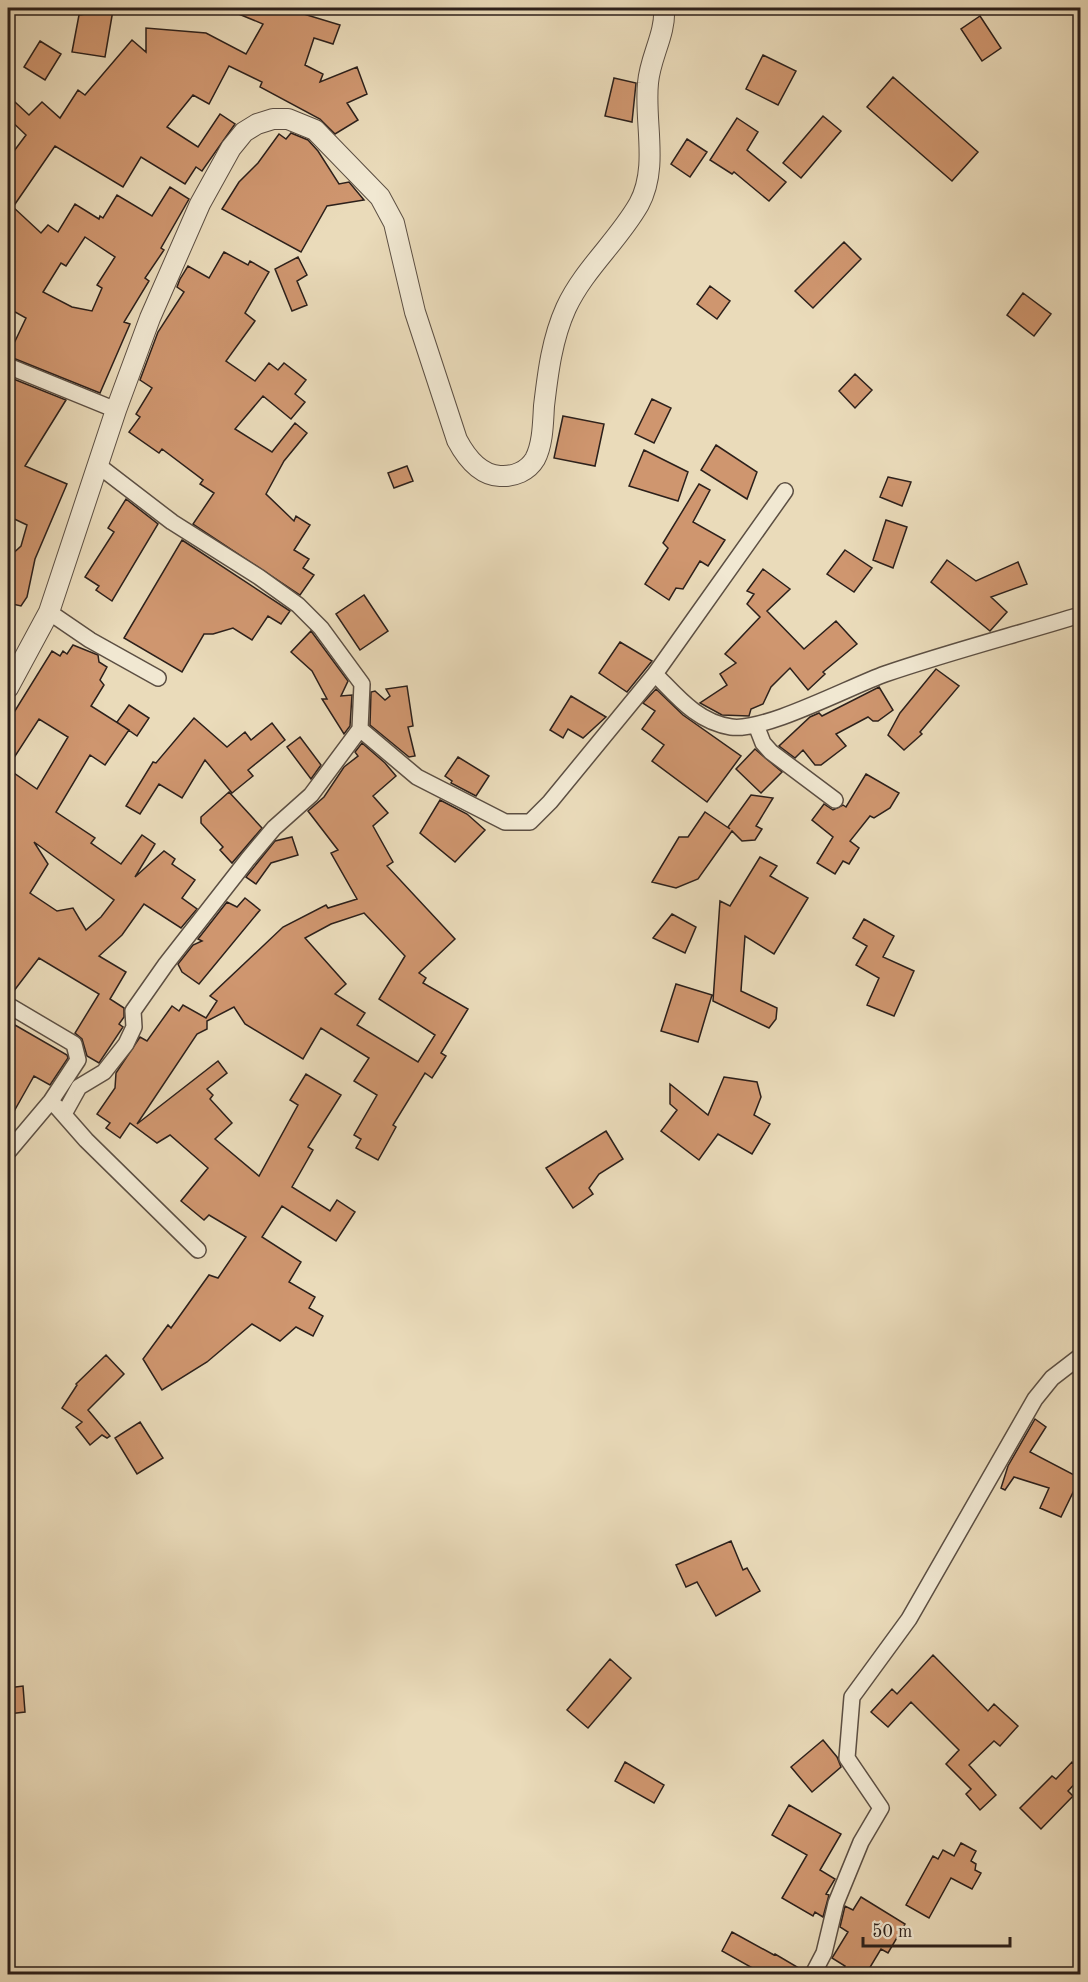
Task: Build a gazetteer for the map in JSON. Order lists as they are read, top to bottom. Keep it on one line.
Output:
{"scale_bar":"50 m"}
